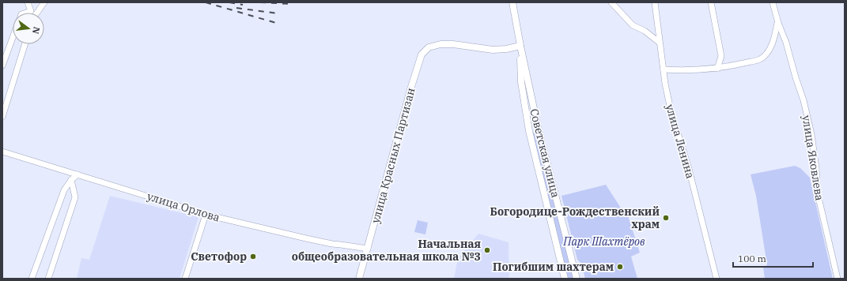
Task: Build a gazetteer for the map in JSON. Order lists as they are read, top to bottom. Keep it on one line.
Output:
{"streets":{"main road":["Советская улица","улица Красных Партизан"],"street":["улица Ленина","улица Яковлева","улица Орлова"]},"crossings":[["Советская улица","улица Красных Партизан"],["улица Красных Партизан","улица Орлова"]],"parks":["Парк Шахтёров"],"places":["Богородице-Рождественский храм","Начальная общеобразовательная школа №3","Светофор","Погибшим шахтерам"],"scale_bar":"100 m","north":"right"}
